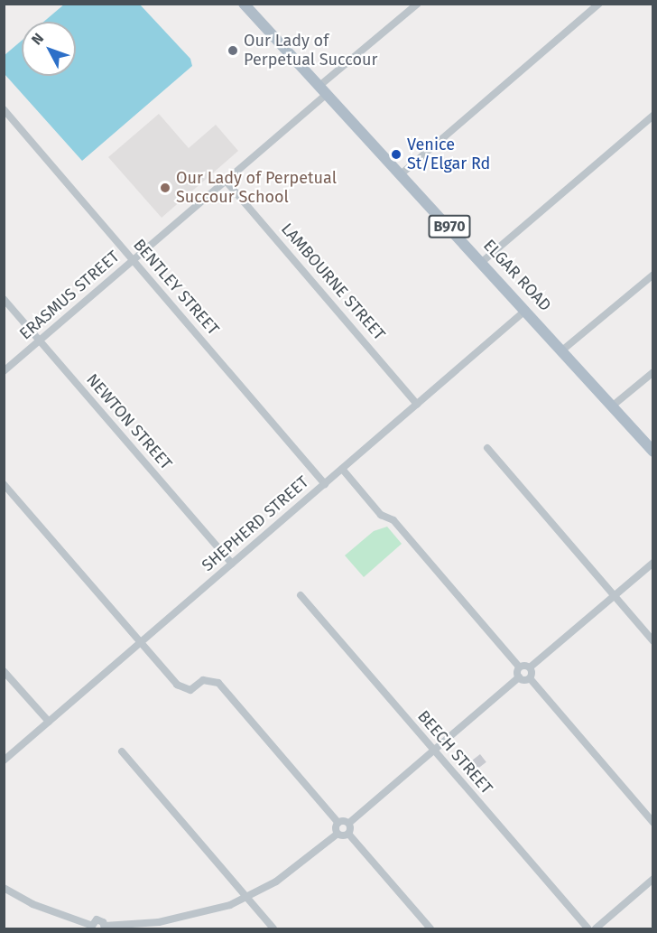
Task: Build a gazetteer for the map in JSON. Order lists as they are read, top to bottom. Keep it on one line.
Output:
{"streets":{"main road":["B970","ELGAR ROAD"],"street":["LAMBOURNE STREET","BENTLEY STREET","ERASMUS STREET","NEWTON STREET","SHEPHERD STREET","BEECH STREET"]},"crossings":[["ELGAR ROAD","ERASMUS STREET"],["ELGAR ROAD","SHEPHERD STREET"],["LAMBOURNE STREET","ERASMUS STREET"],["LAMBOURNE STREET","SHEPHERD STREET"],["BENTLEY STREET","ERASMUS STREET"],["BENTLEY STREET","SHEPHERD STREET"],["ERASMUS STREET","NEWTON STREET"],["NEWTON STREET","SHEPHERD STREET"]],"places":["Our Lady of Perpetual Succour","Venice St/Elgar Rd","Our Lady of Perpetual Succour School"],"north":"top left"}
